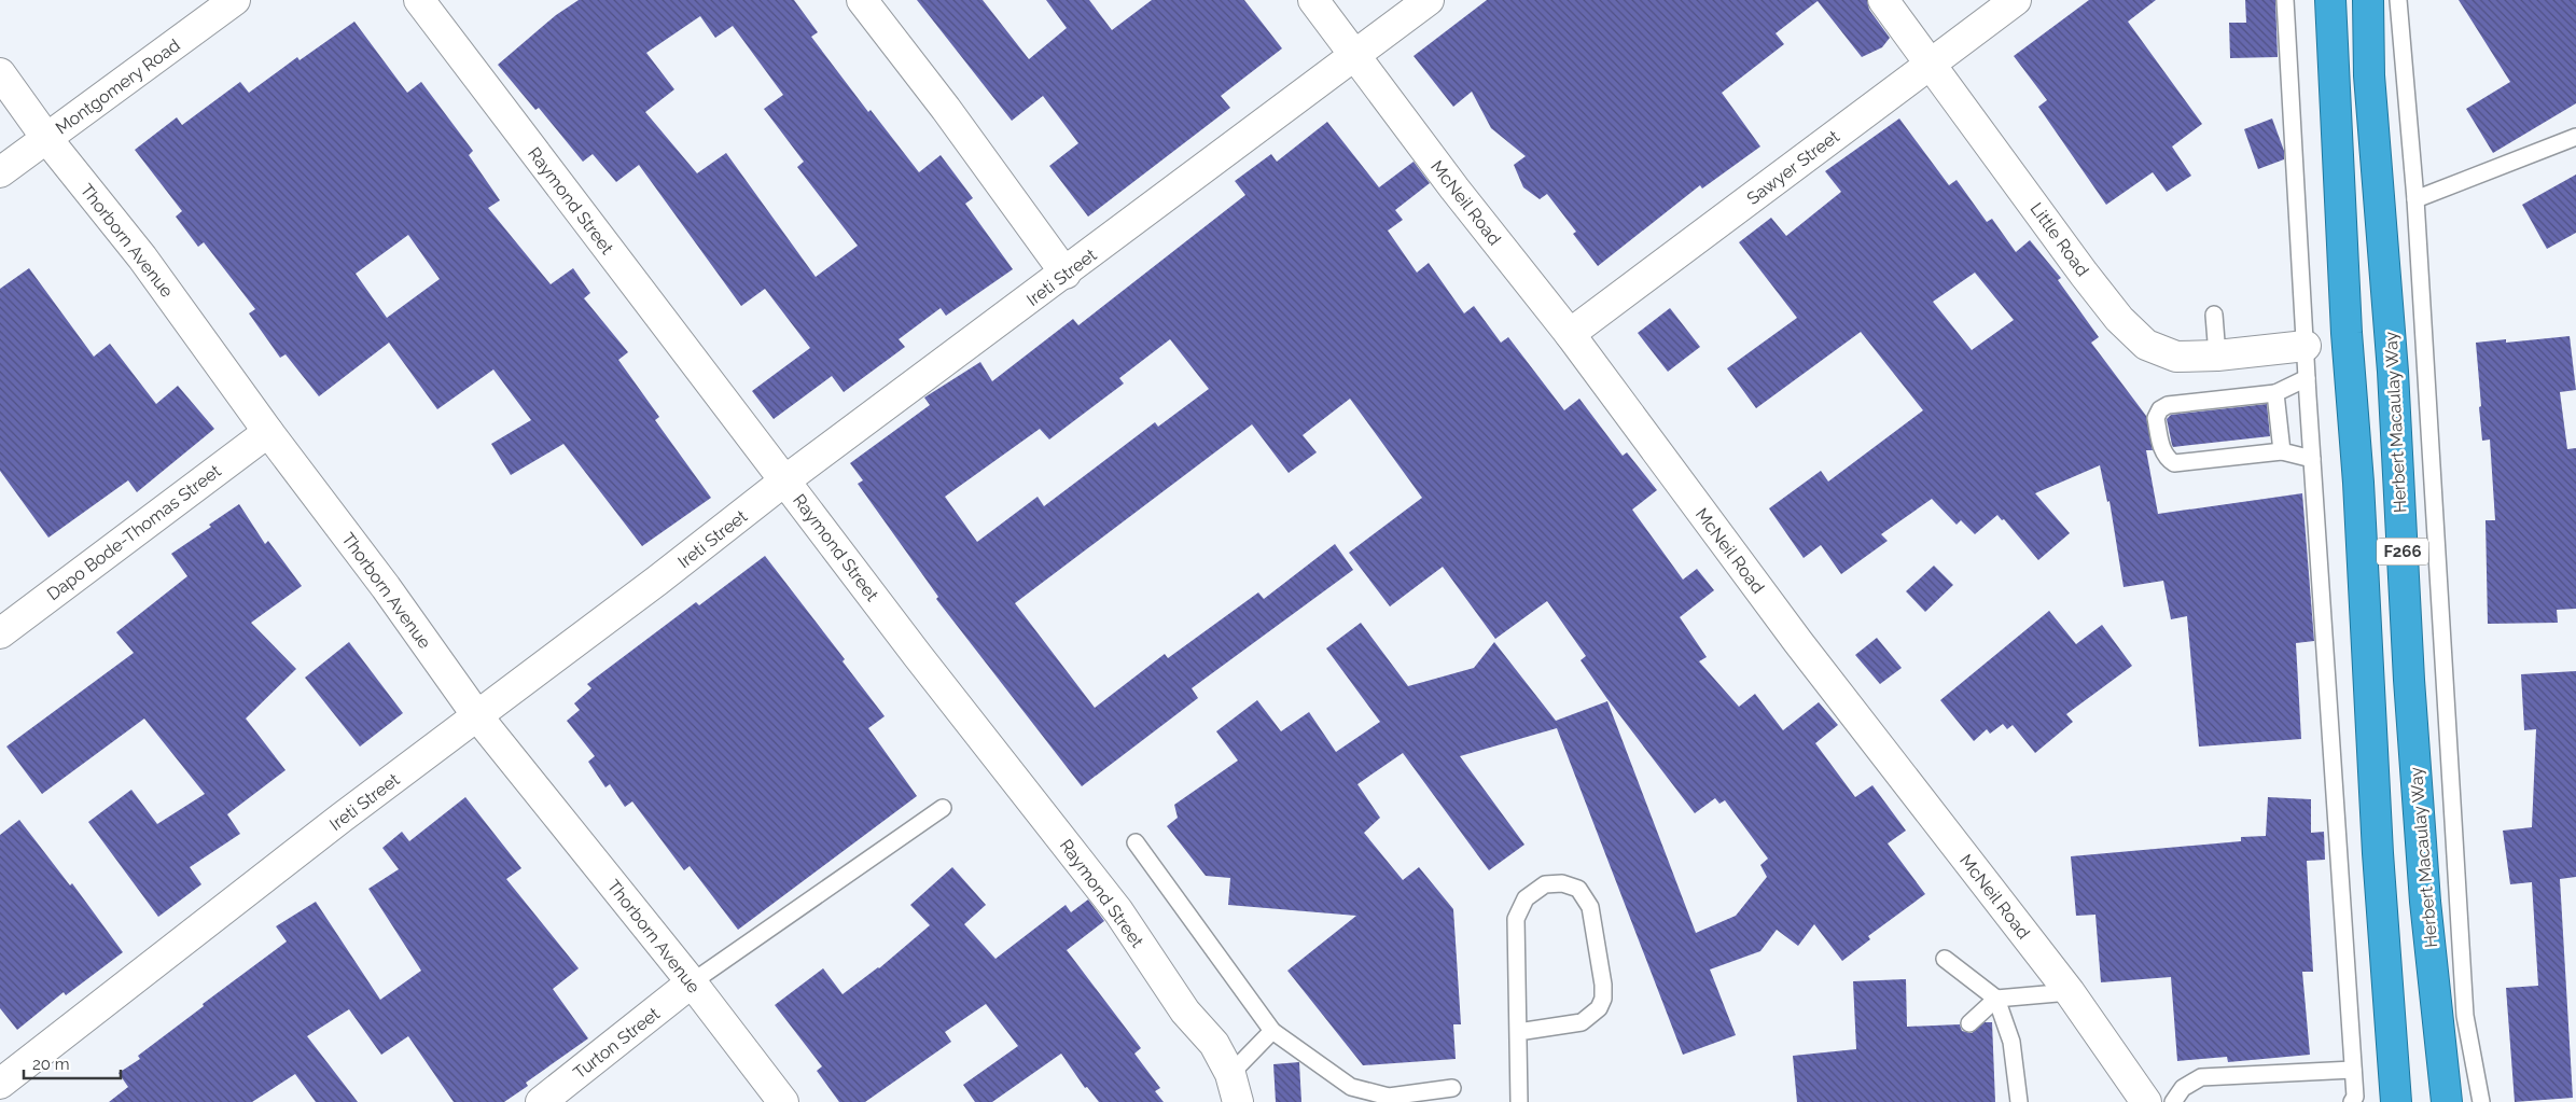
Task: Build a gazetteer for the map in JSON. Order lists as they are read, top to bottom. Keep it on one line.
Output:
{"streets":{"highway":["Herbert Macaulay Way","F266"],"street":["Montgomery Road","Sawyer Street","Raymond Street","McNeil Road","Little Road","Thorborn Avenue","Ireti Street","Dapo Bode-Thomas Street","Turton Street"]},"crossings":[["Montgomery Road","Thorborn Avenue"],["Sawyer Street","McNeil Road"],["Sawyer Street","Little Road"],["Raymond Street","Ireti Street"],["McNeil Road","Ireti Street"],["Thorborn Avenue","Ireti Street"],["Thorborn Avenue","Dapo Bode-Thomas Street"],["Thorborn Avenue","Turton Street"]],"scale_bar":"20 m"}
